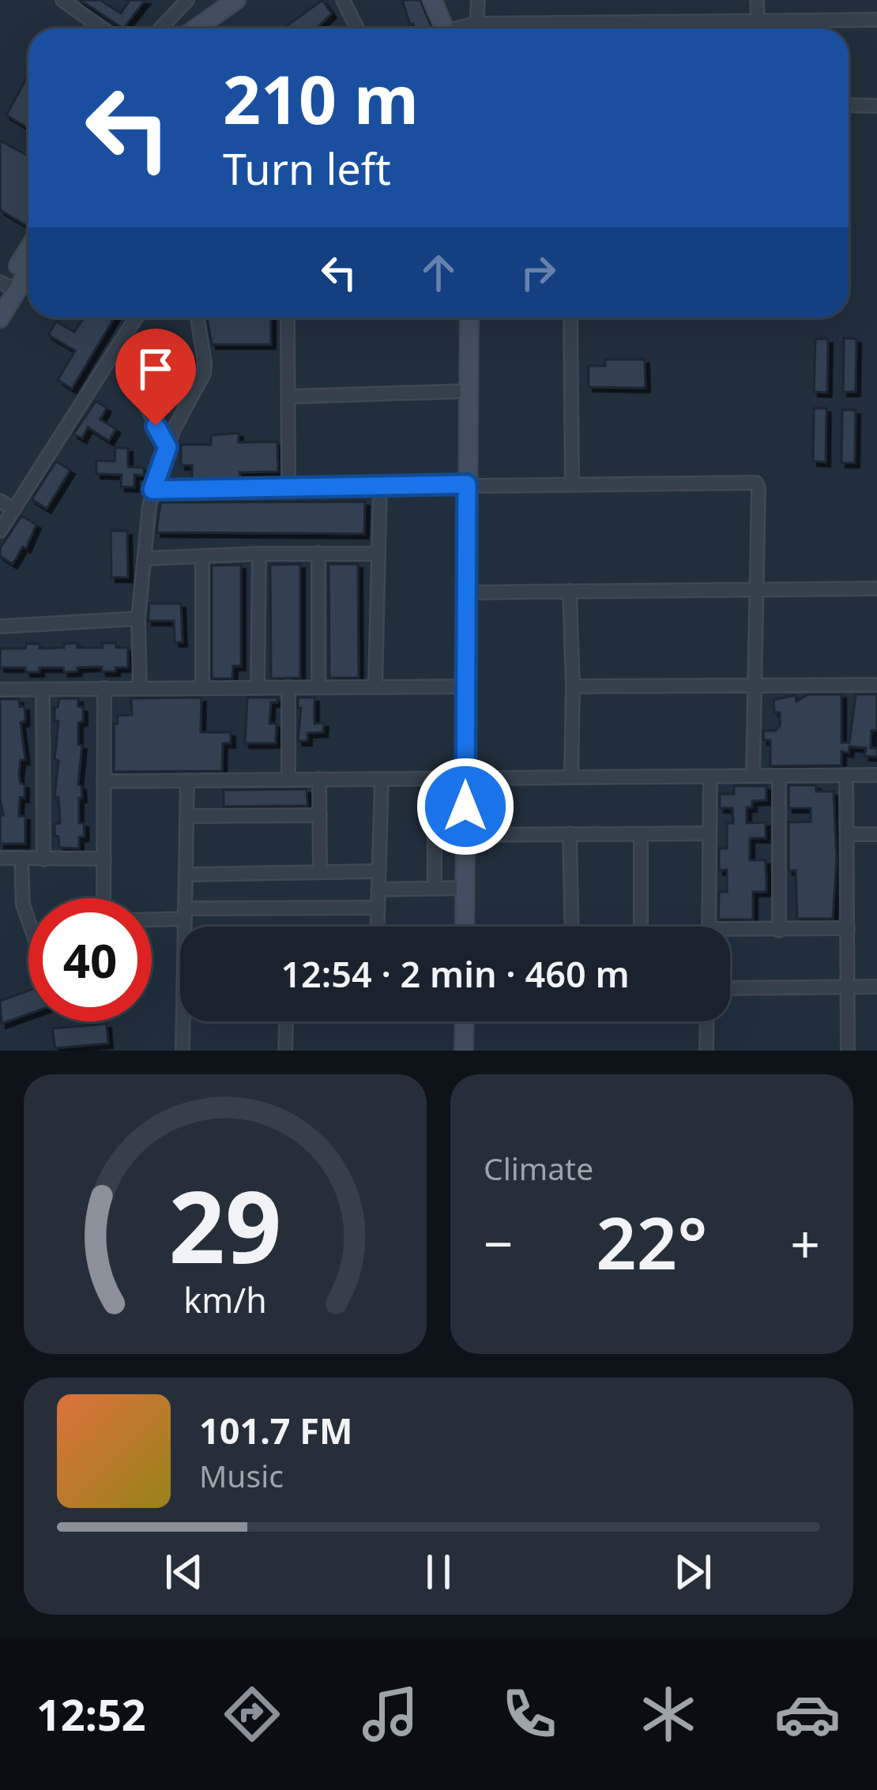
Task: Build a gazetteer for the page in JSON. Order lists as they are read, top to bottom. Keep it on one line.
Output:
{"page":{"turn":["210 m","Turn left"],"limit":"40","trip":"12:54 · 2 min · 460 m","tile":"Climate","heat":["−","22°","+"],"song":["101.7 FM","Music"],"tabs":"12:52","gauge":["29","km/h"]}}
